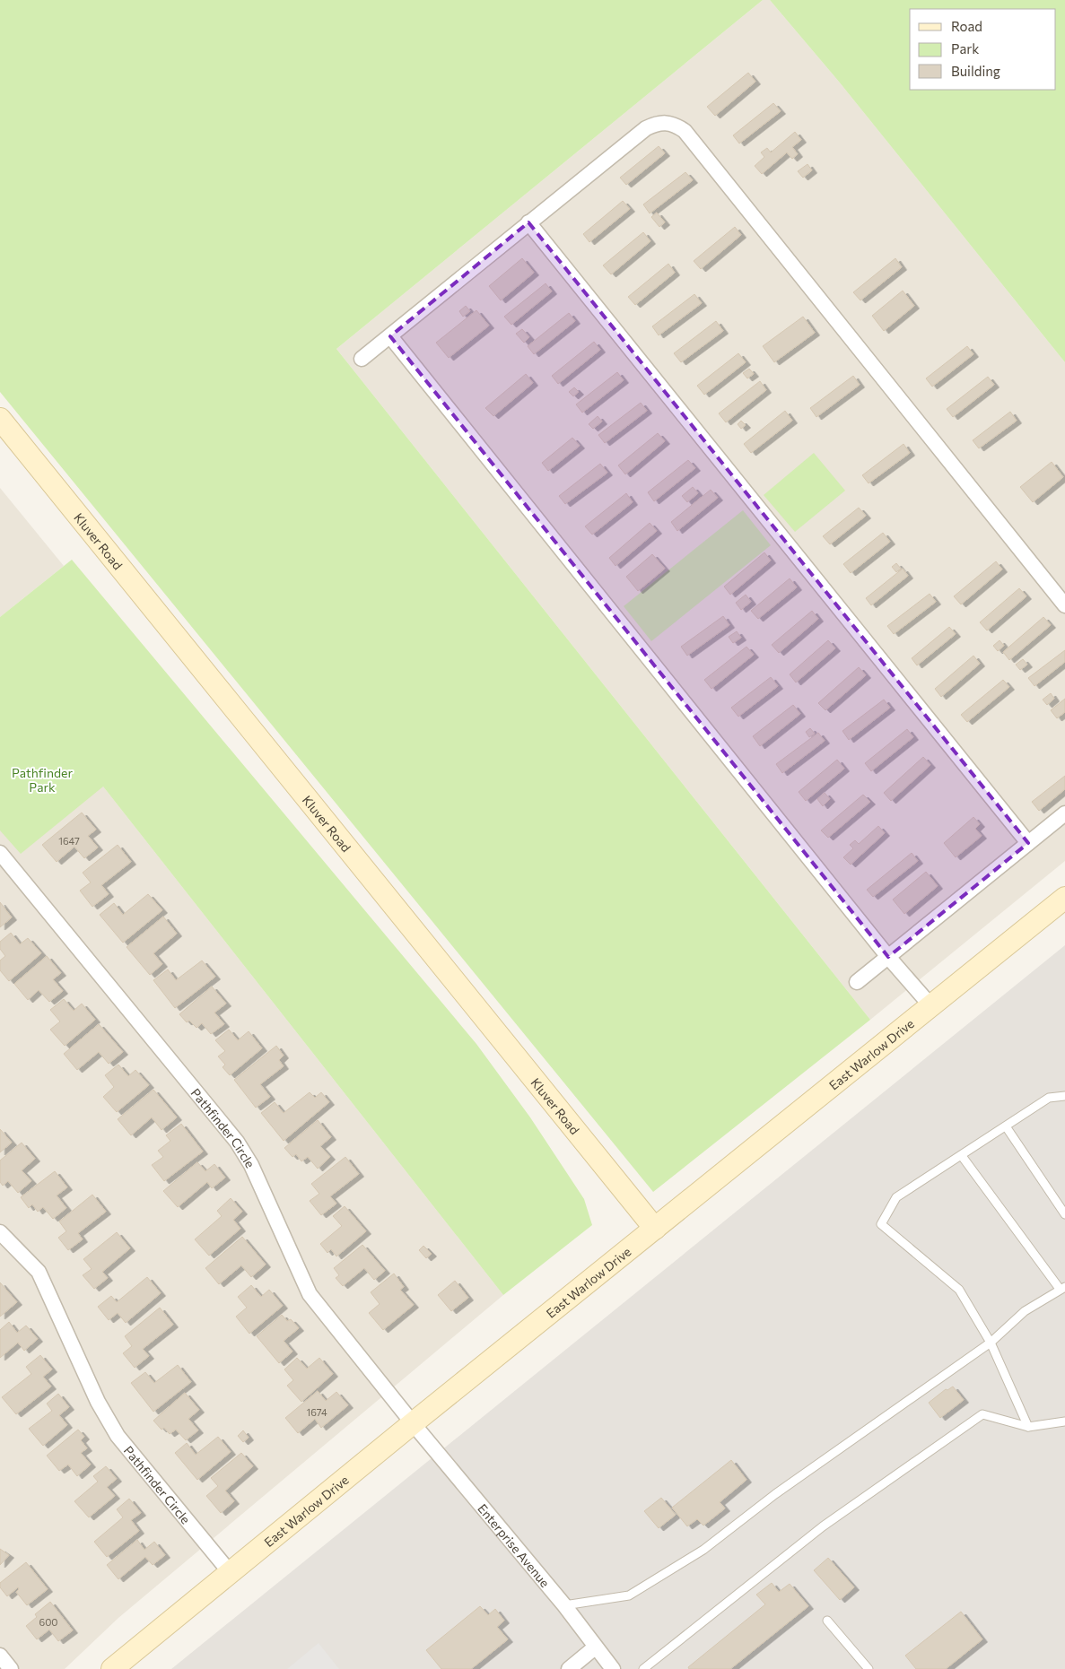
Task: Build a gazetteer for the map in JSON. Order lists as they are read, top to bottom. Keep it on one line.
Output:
{"streets":{"street":["Kluver Road","East Warlow Drive","Pathfinder Circle","Enterprise Avenue"]},"crossings":[["Kluver Road","East Warlow Drive"],["East Warlow Drive","Pathfinder Circle"],["East Warlow Drive","Enterprise Avenue"],["Pathfinder Circle","Enterprise Avenue"]],"parks":["Pathfinder Park"],"house_numbers":["1647","1674","600"],"legend":["Road","Park","Building"]}
